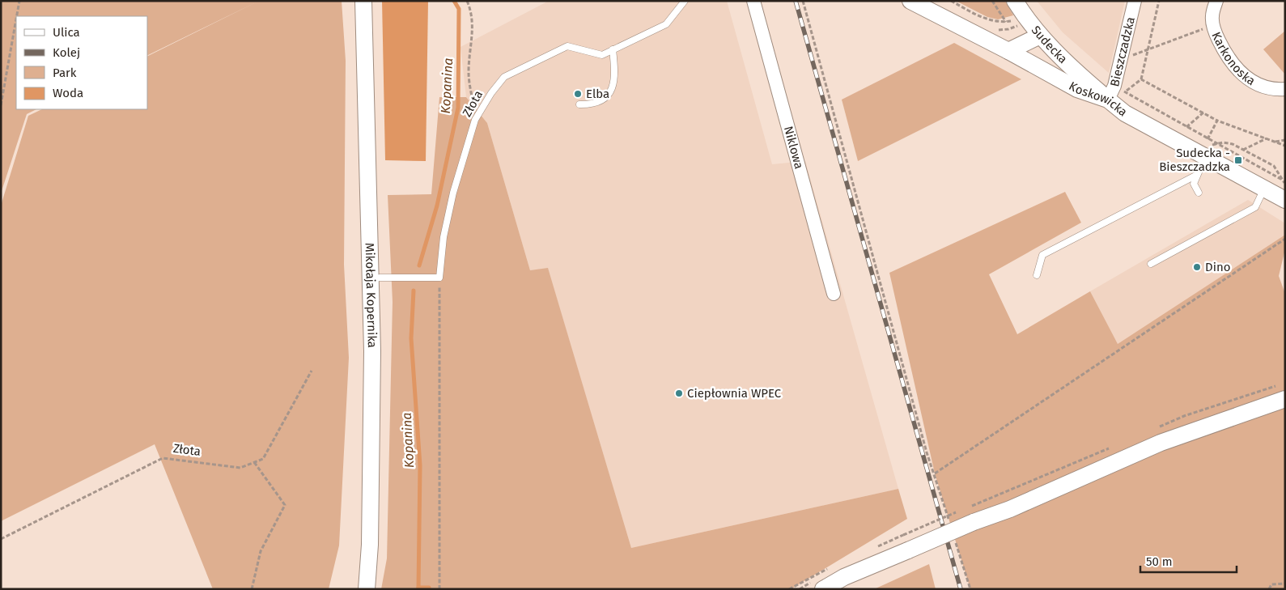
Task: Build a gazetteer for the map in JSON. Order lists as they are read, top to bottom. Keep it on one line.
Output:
{"streets":{"street":["Sudecka","Bieszczadzka","Karkonoska","Koskowicka","Niklowa","Mikołaja Kopernika"],"lane":["Złota"]},"crossings":[["Sudecka","Bieszczadzka"],["Sudecka","Koskowicka"],["Bieszczadzka","Koskowicka"]],"water":["Kopanina"],"places":{"other":["Elba","Dino","Ciepłownia WPEC"],"transit":["Sudecka - Bieszczadzka"]},"legend":["Ulica","Kolej","Park","Woda"],"scale_bar":"50 m"}
